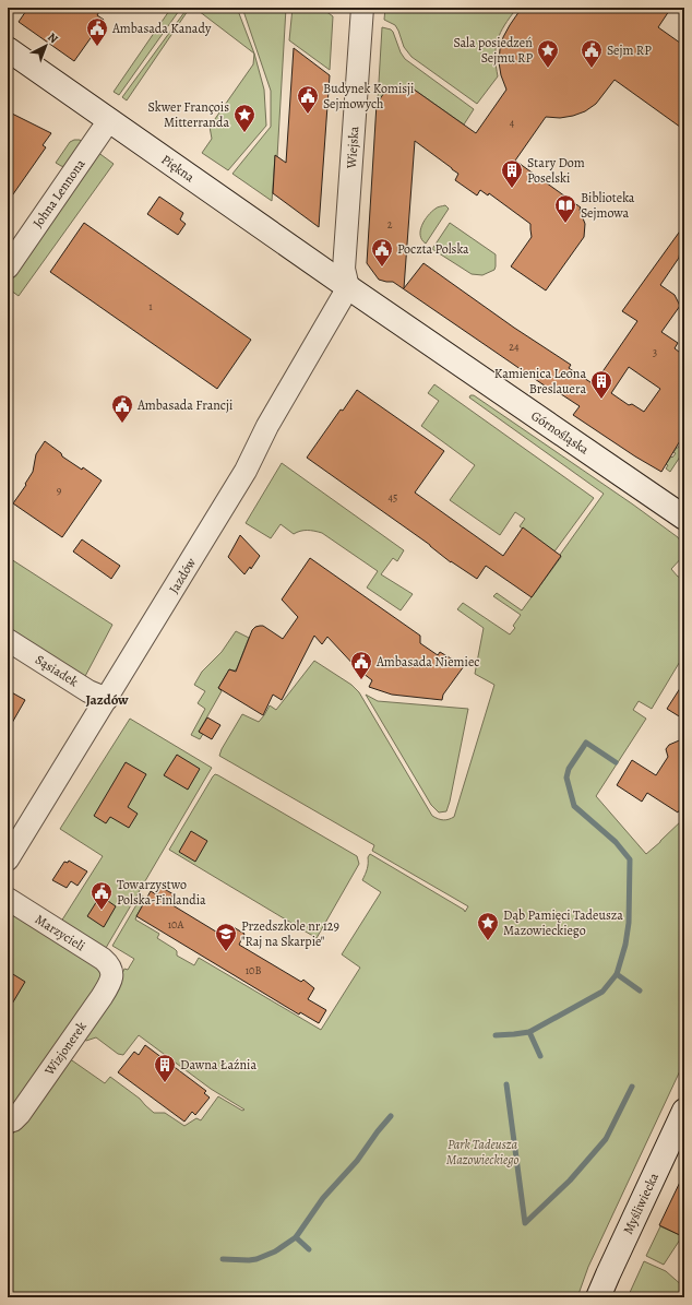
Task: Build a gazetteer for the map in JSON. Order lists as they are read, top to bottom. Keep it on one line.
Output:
{"streets":{"street":["Wiejska","Piękna","Johna Lennona","Górnośląska","Jazdów","Sąsiadek","Marzycieli","Wizjonerek","Myśliwiecka"]},"crossings":[["Wiejska","Piękna"],["Wiejska","Górnośląska"],["Wiejska","Jazdów"],["Piękna","Johna Lennona"],["Piękna","Górnośląska"],["Piękna","Jazdów"],["Górnośląska","Jazdów"],["Jazdów","Sąsiadek"],["Marzycieli","Wizjonerek"]],"districts":["Jazdów"],"parks":["Park Tadeusza Mazowieckiego"],"places":{"public building":["Ambasada Kanady","Sejm RP","Budynek Komisji Sejmowych","Poczta Polska","Ambasada Francji","Ambasada Niemiec","Towarzystwo Polska-Finlandia"],"place":["Sala posiedzeń Sejmu RP","Skwer François Mitterranda","Dąb Pamięci Tadeusza Mazowieckiego"],"building":["Stary Dom Poselski","Kamienica Leona Breslauera","Dawna Łaźnia"],"library":["Biblioteka Sejmowa"],"school or university":["Przedszkole nr 129 \"Raj na Skarpie\""]},"house_numbers":["4","2","1","24","3","9","45","10A","10B"],"north":"top right"}
